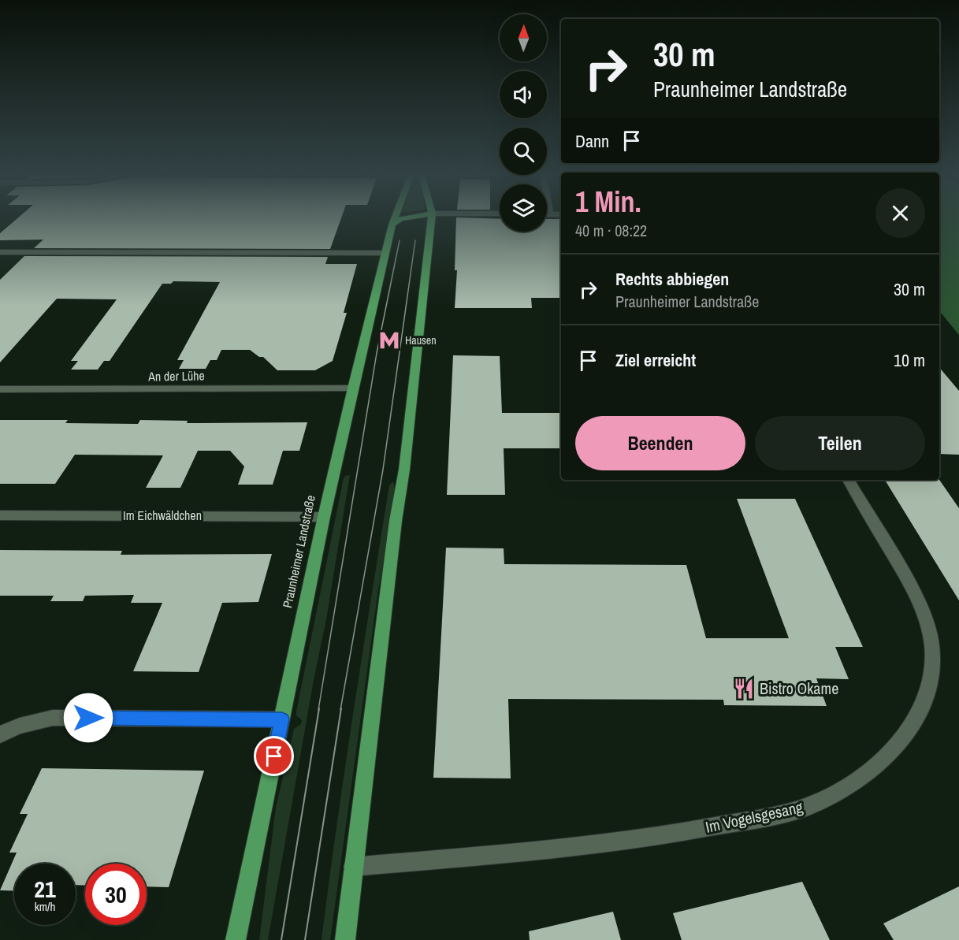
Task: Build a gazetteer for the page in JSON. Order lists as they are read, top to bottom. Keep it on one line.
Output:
{"streets":{"main road":["Praunheimer Landstraße"],"street":["An der Lühe","Im Eichwäldchen","Im Vogelsgesang"]},"crossings":[["An der Lühe","Praunheimer Landstraße"],["Im Eichwäldchen","Praunheimer Landstraße"]],"places":{"metro station":["Hausen"],"restaurant":["Bistro Okame"]},"north":"top","page":{"turn":["30 m","Praunheimer Landstraße"],"then":"Dann","heading":["1 Min.","40 m · 08:22"],"list":[{"name":"Rechts abbiegen","note":"Praunheimer Landstraße","value":"30 m"},{"name":"Ziel erreicht","value":"10 m"}],"buttons":["Beenden","Teilen"],"speed":"21 km/h","limit":"30"}}
